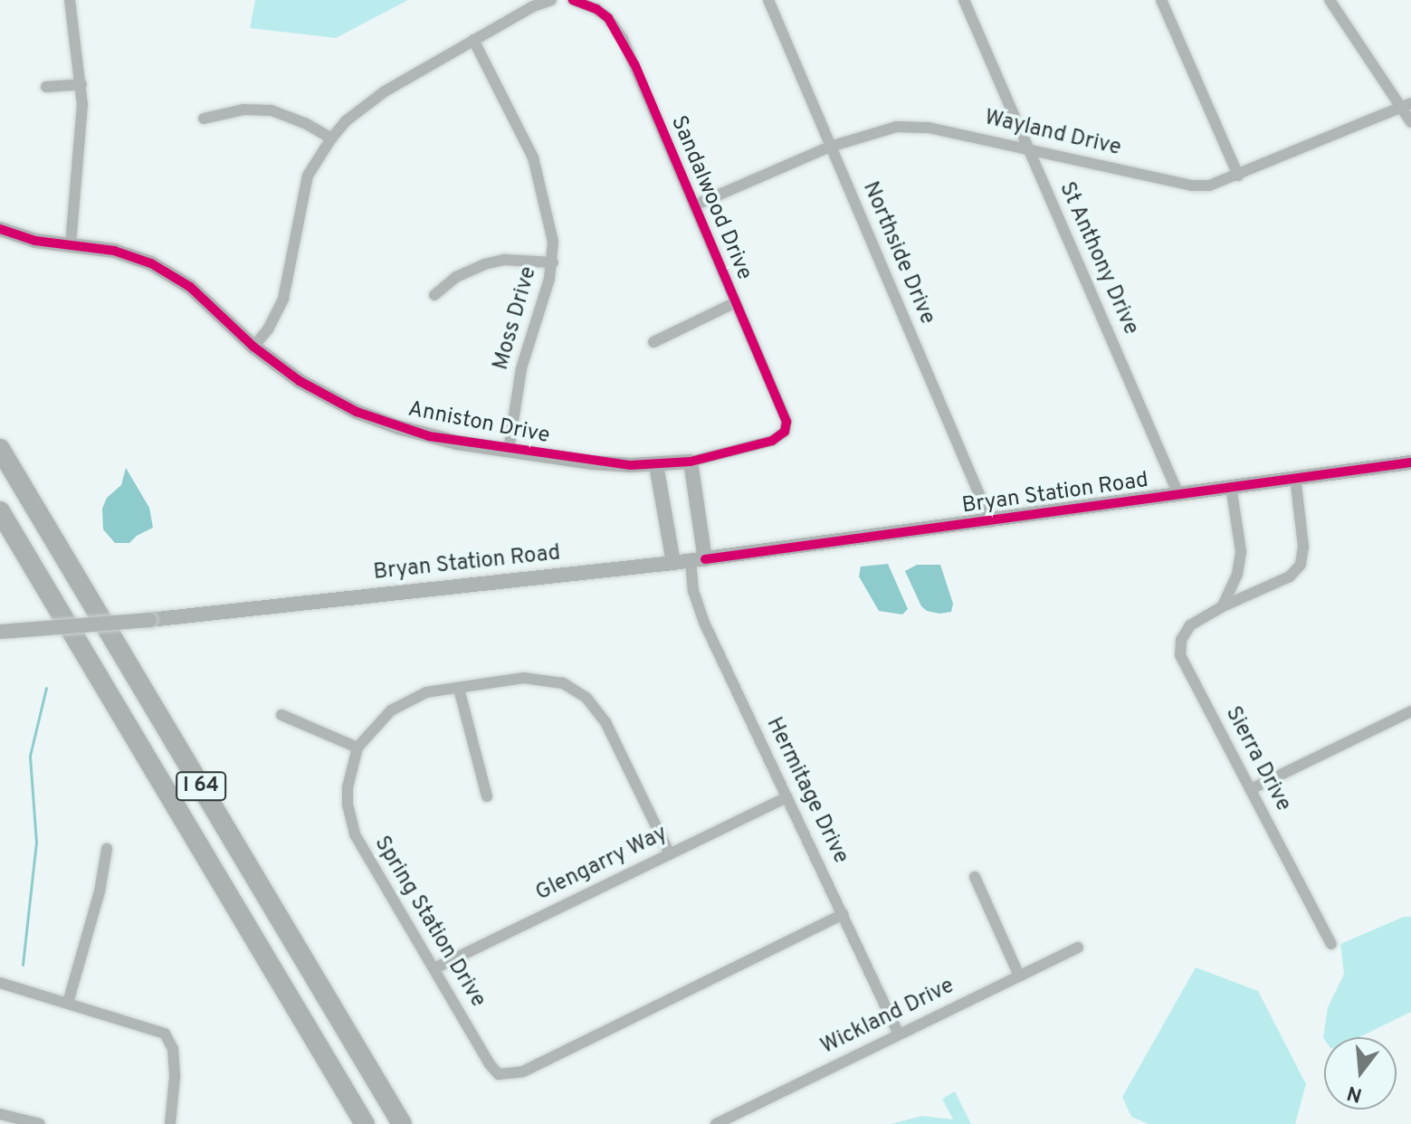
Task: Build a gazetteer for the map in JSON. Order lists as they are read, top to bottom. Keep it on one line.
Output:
{"streets":{"highway":["I 64"],"main road":["Anniston Drive","Bryan Station Road"],"street":["Wayland Drive","Sandalwood Drive","Northside Drive","St Anthony Drive","Moss Drive","Sierra Drive","Hermitage Drive","Glengarry Way","Spring Station Drive","Wickland Drive"]},"crossings":[["Wayland Drive","Sandalwood Drive"],["Wayland Drive","Northside Drive"],["Wayland Drive","St Anthony Drive"],["Sandalwood Drive","Anniston Drive"],["Northside Drive","Bryan Station Road"],["St Anthony Drive","Bryan Station Road"],["Moss Drive","Anniston Drive"],["Bryan Station Road","Sierra Drive"],["Bryan Station Road","Hermitage Drive"],["Hermitage Drive","Glengarry Way"],["Hermitage Drive","Spring Station Drive"],["Hermitage Drive","Wickland Drive"],["Glengarry Way","Spring Station Drive"]],"north":"bottom"}
